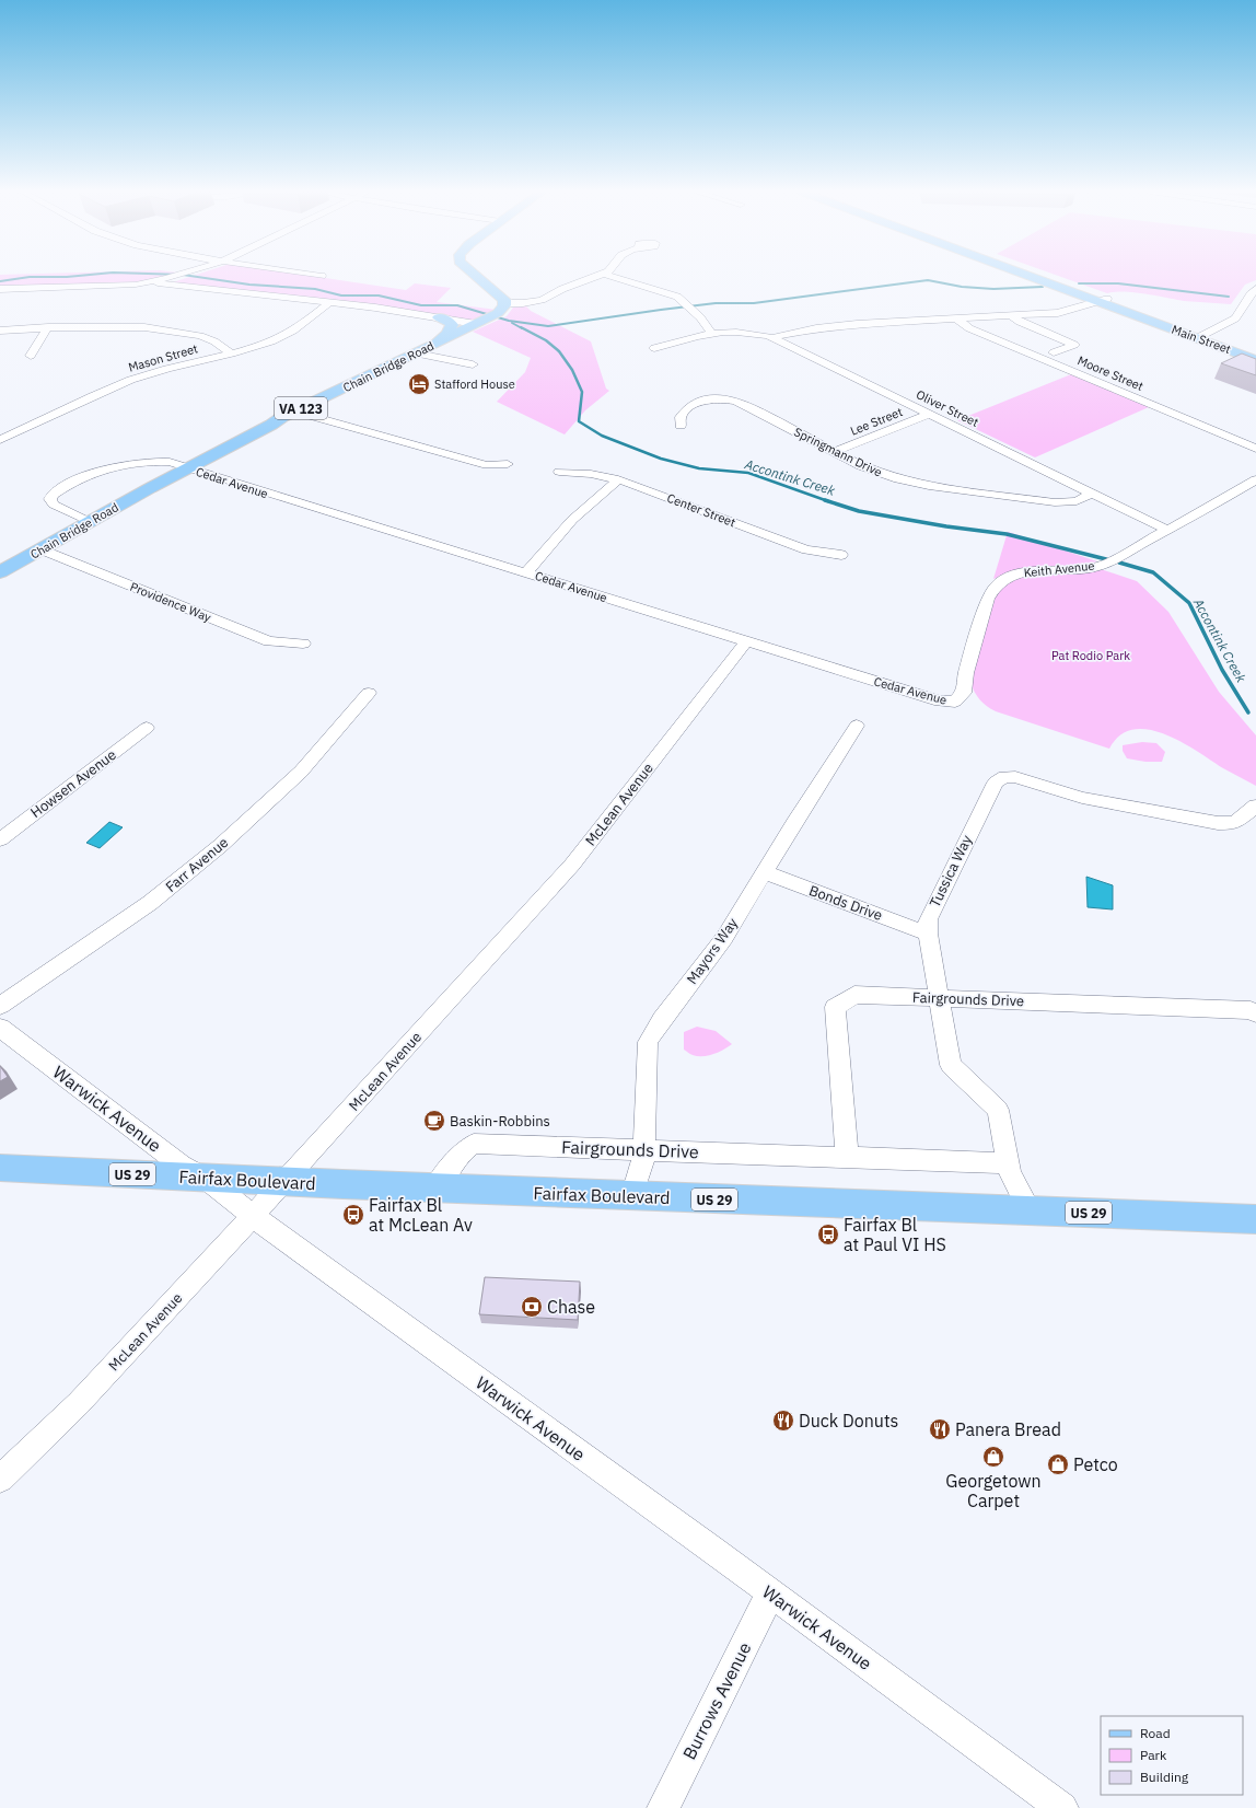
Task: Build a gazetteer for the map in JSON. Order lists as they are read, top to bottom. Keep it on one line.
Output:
{"streets":{"main road":["Main Street","Chain Bridge Road","VA 123","US 29","Fairfax Boulevard"],"street":["Mason Street","Moore Street","Oliver Street","Lee Street","Springmann Drive","Cedar Avenue","Center Street","Keith Avenue","Providence Way","Howsen Avenue","McLean Avenue","Farr Avenue","Tussica Way","Bonds Drive","Mayors Way","Fairgrounds Drive","Warwick Avenue","Burrows Avenue"]},"crossings":[["Chain Bridge Road","Cedar Avenue"],["Chain Bridge Road","Providence Way"],["Oliver Street","Lee Street"],["Oliver Street","Springmann Drive"],["Oliver Street","Keith Avenue"],["Lee Street","Springmann Drive"],["Cedar Avenue","Keith Avenue"],["Cedar Avenue","McLean Avenue"],["McLean Avenue","Warwick Avenue"],["McLean Avenue","Fairfax Boulevard"],["Tussica Way","Bonds Drive"],["Tussica Way","Fairgrounds Drive"],["Tussica Way","Fairfax Boulevard"],["Bonds Drive","Mayors Way"],["Mayors Way","Fairgrounds Drive"],["Mayors Way","Fairfax Boulevard"],["Fairgrounds Drive","Fairfax Boulevard"],["Warwick Avenue","Fairfax Boulevard"],["Warwick Avenue","Burrows Avenue"]],"water":["Accontink Creek"],"parks":["Pat Rodio Park"],"places":{"hotel":["Stafford House"],"cafe":["Baskin-Robbins"],"bus stop":["Fairfax Bl at McLean Av","Fairfax Bl at Paul VI HS"],"bank":["Chase"],"restaurant":["Duck Donuts","Panera Bread"],"shop":["Georgetown Carpet","Petco"]},"legend":["Road","Park","Building"]}
